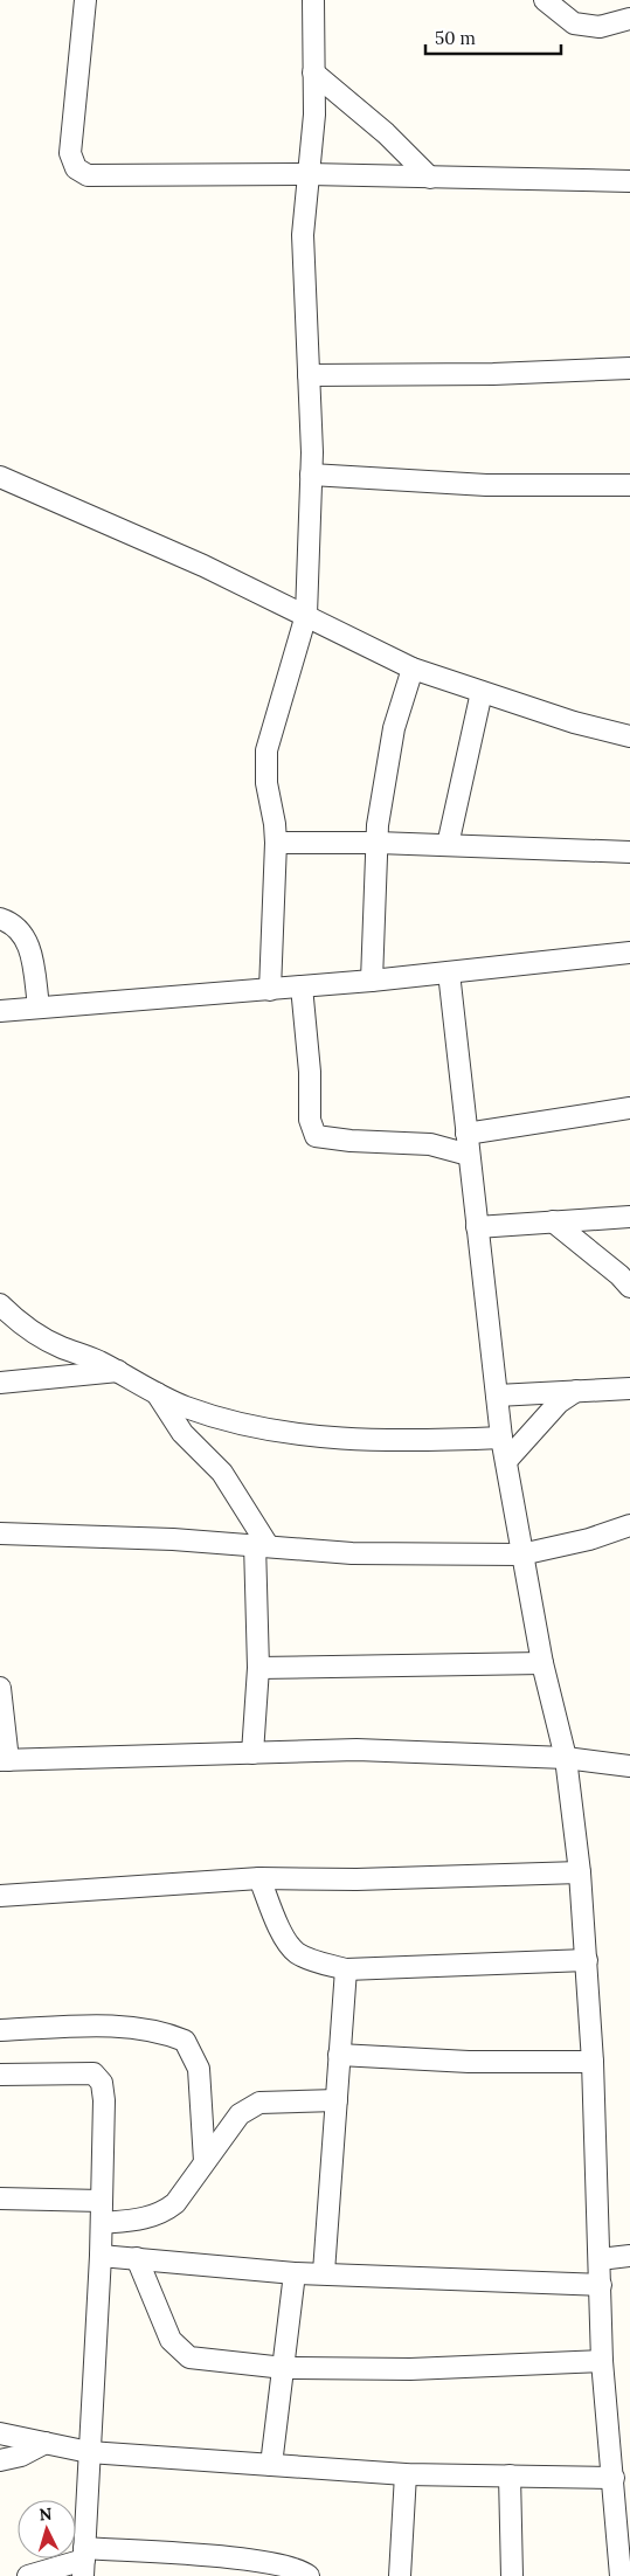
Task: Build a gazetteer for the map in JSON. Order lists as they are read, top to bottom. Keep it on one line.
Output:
{"scale_bar":"50 m","north":"top"}
